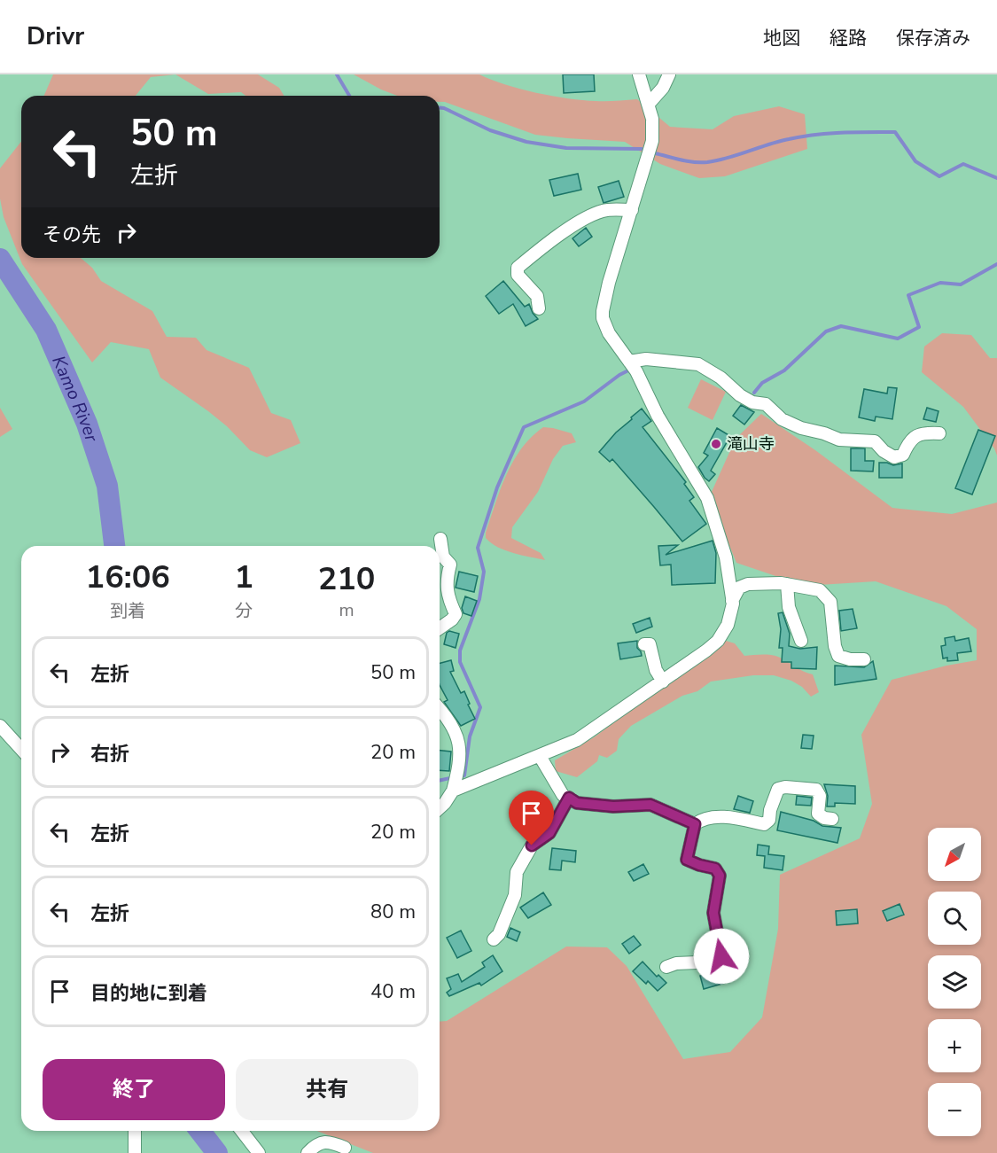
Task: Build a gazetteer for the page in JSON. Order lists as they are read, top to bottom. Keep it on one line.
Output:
{"water":["Kamo River"],"places":["滝山寺"],"north":"bottom left","page":{"header":"Drivr","nav":["地図","経路","保存済み"],"turn":["50 m","左折"],"then":"その先","eta":["16:06","到着","1","分","210","m"],"list":[{"name":"左折","value":"50 m"},{"name":"右折","value":"20 m"},{"name":"左折","value":"20 m"},{"name":"左折","value":"80 m"},{"name":"目的地に到着","value":"40 m"}],"map_buttons":["+","−"],"buttons":["終了","共有"]}}
